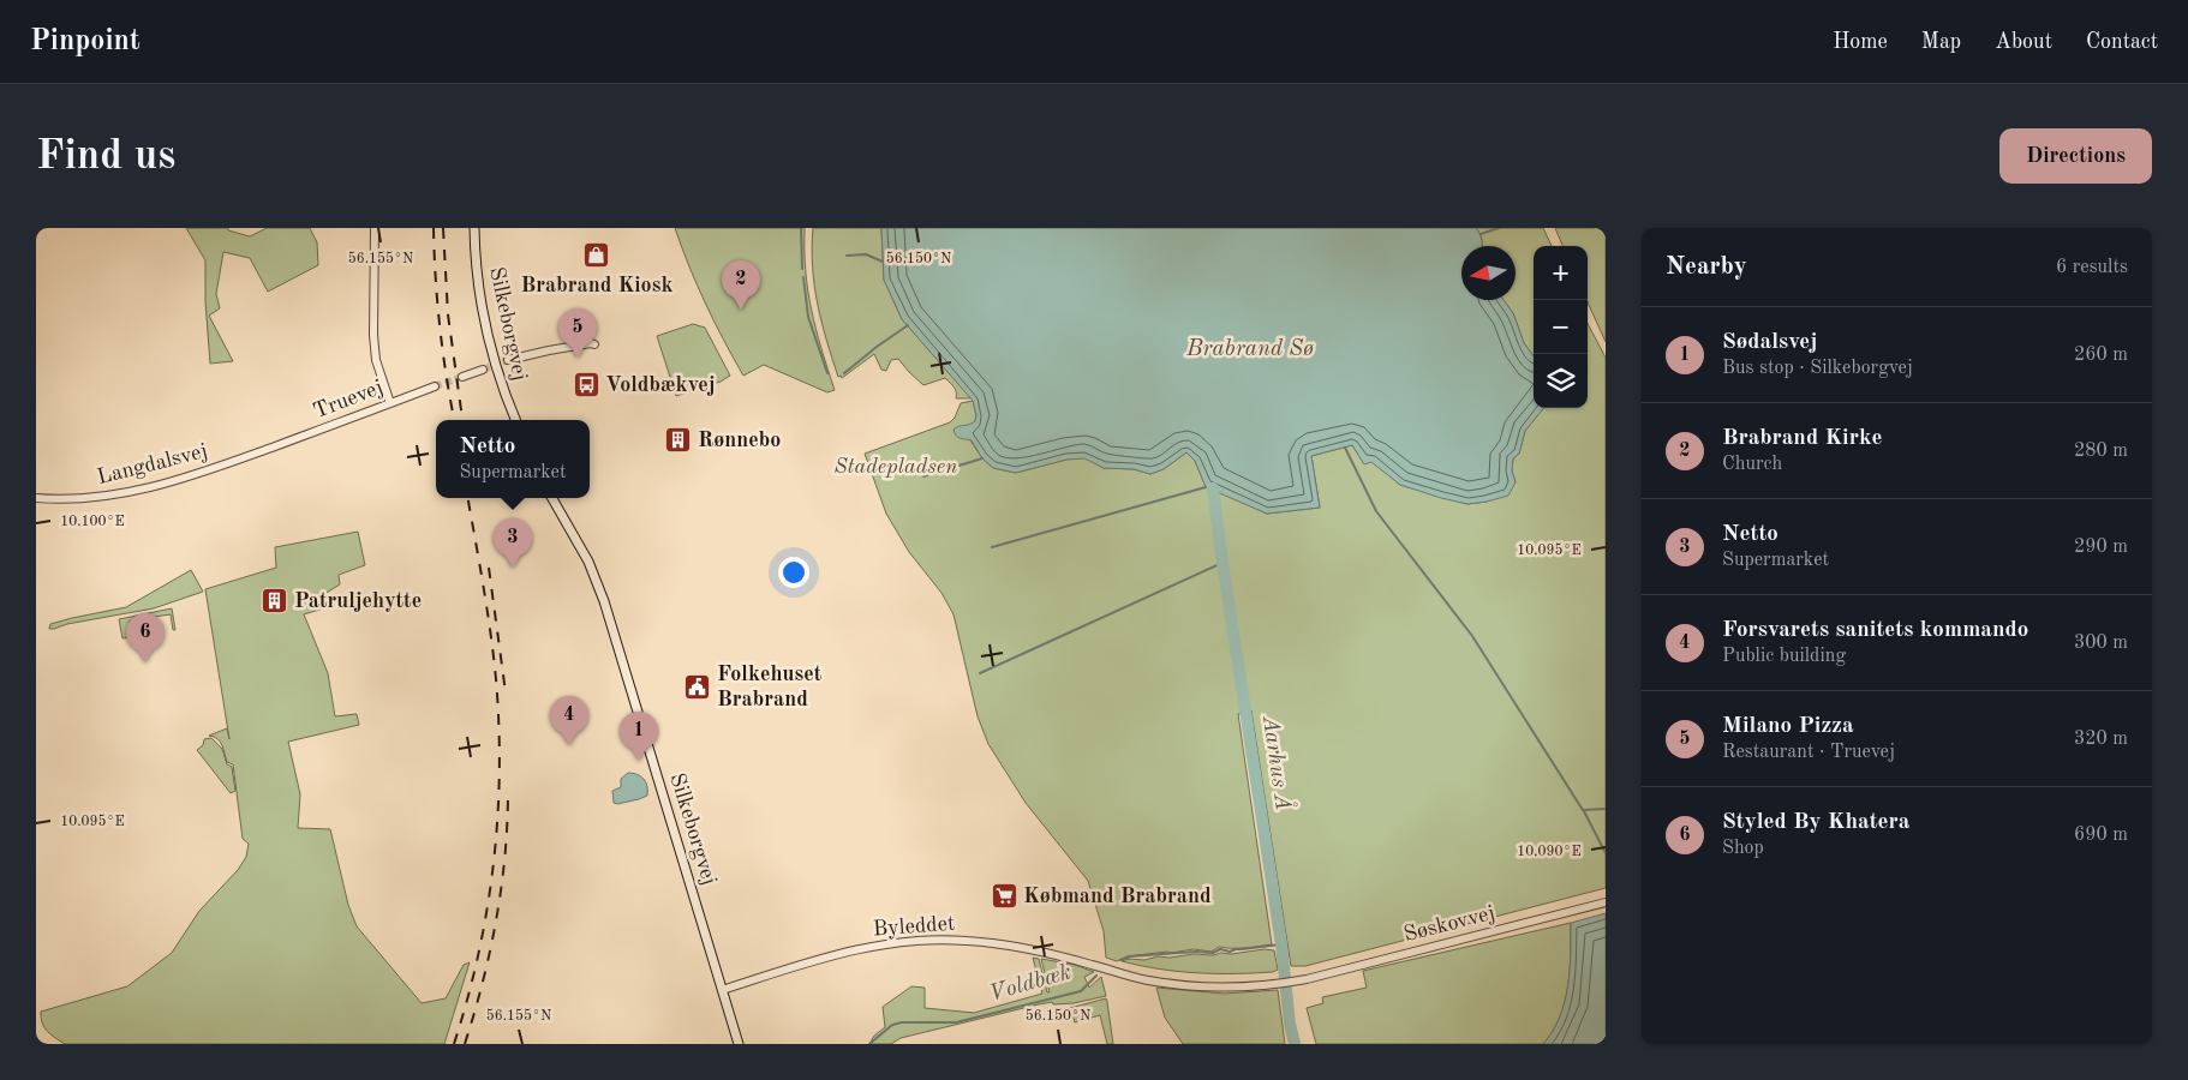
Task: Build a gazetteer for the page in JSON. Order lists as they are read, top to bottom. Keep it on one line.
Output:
{"streets":{"main road":["Silkeborgvej"],"street":["Truevej","Langdalsvej","Søskovvej","Byleddet"]},"crossings":[["Silkeborgvej","Byleddet"],["Truevej","Langdalsvej"],["Søskovvej","Byleddet"]],"water":["Brabrand Sø","Aarhus Å","Voldbæk"],"parks":["Stadepladsen"],"places":{"shop":["Brabrand Kiosk"],"bus stop":["Voldbækvej"],"building":["Rønnebo","Patruljehytte"],"public building":["Folkehuset Brabrand"],"supermarket":["Købmand Brabrand"]},"north":"left","page":{"header":"Pinpoint","nav":["Home","Map","About","Contact"],"buttons":"Directions","title":"Find us","heading":["Nearby","6 results"],"map_buttons":["+","−"],"pins":["2","5","3","6","4","1"],"list":[{"mark":"1","name":"Sødalsvej","note":"Bus stop · Silkeborgvej","value":"260 m"},{"mark":"2","name":"Brabrand Kirke","note":"Church","value":"280 m"},{"mark":"3","name":"Netto","note":"Supermarket","value":"290 m"},{"mark":"4","name":"Forsvarets sanitets kommando","note":"Public building","value":"300 m"},{"mark":"5","name":"Milano Pizza","note":"Restaurant · Truevej","value":"320 m"},{"mark":"6","name":"Styled By Khatera","note":"Shop","value":"690 m"}],"popup":["Netto","Supermarket"]},"coordinates":["56.155°N","56.150°N","10.100°E","10.095°E","10.090°E"]}
